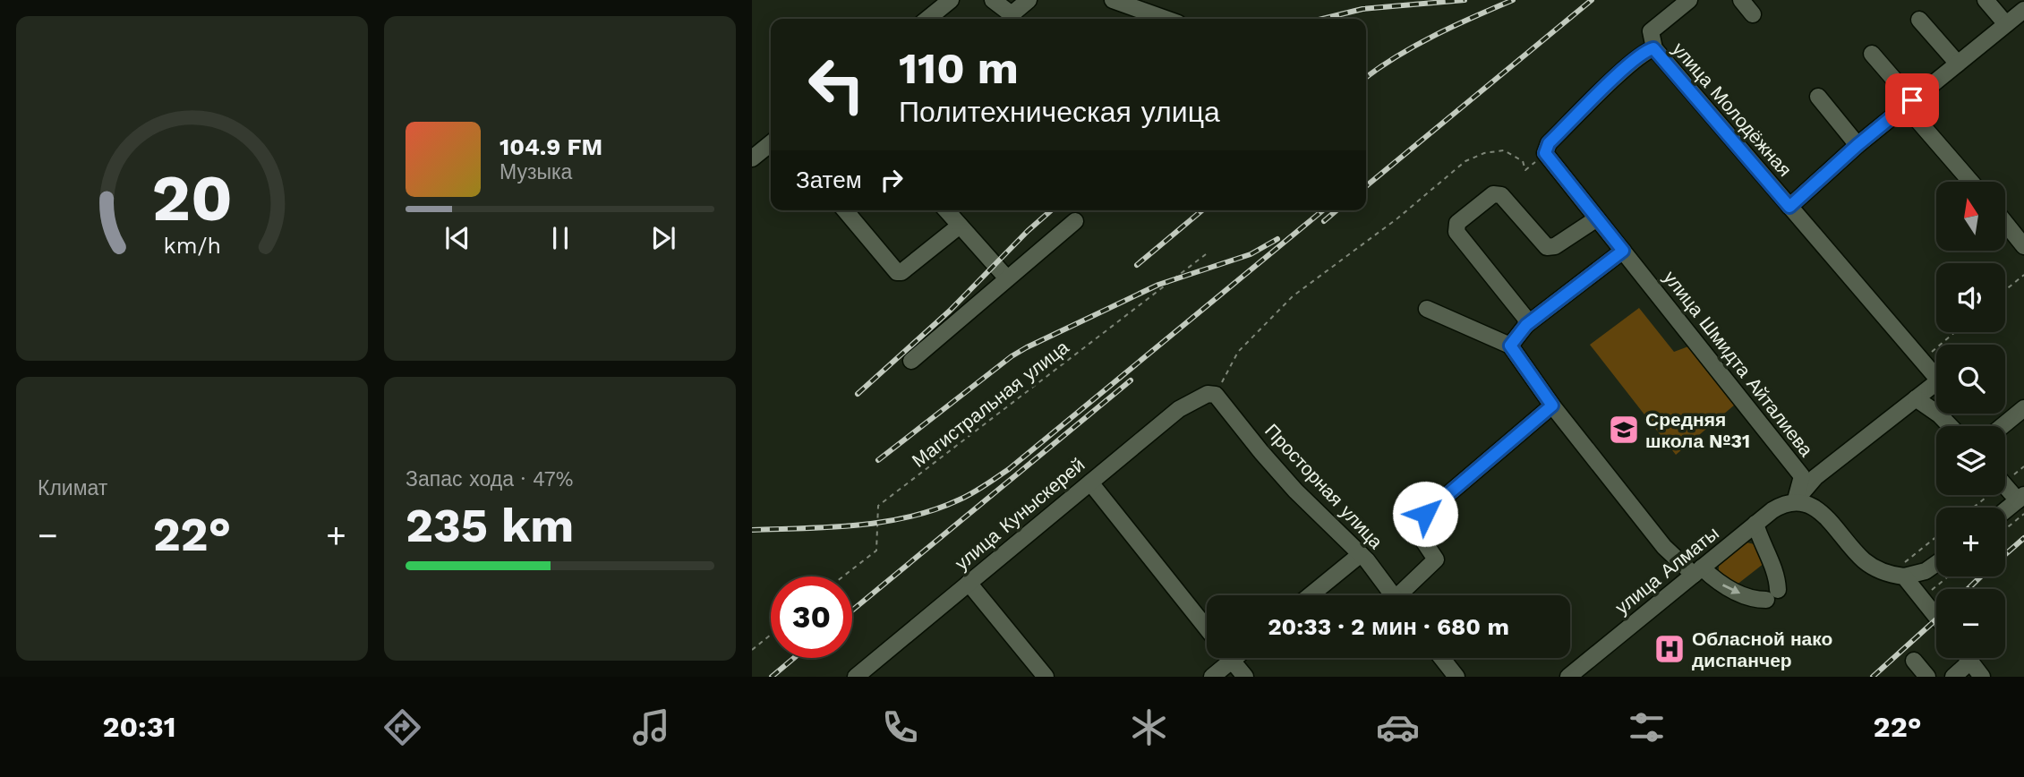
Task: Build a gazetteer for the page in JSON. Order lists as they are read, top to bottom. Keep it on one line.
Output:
{"streets":{"street":["улица Молодёжная","улица Шмидта Айталиева","Просторная улица","улица Куныскерей","улица Алматы"],"path":["Магистральная улица"]},"crossings":[["улица Шмидта Айталиева","улица Алматы"],["Просторная улица","улица Куныскерей"]],"places":{"school or university":["Средняя школа №31"],"hospital":["Обласной нако диспанчер"]},"north":"top","page":{"turn":["110 m","Политехническая улица"],"song":["104.9 FM","Музыка"],"then":"Затем","map_buttons":["+","−"],"tile":["Климат",["Запас хода · 47%","235 km"]],"heat":["−","22°","+"],"limit":"30","trip":"20:33 · 2 мин · 680 m","tabs":["20:31","22°"],"gauge":["20","km/h"]}}
